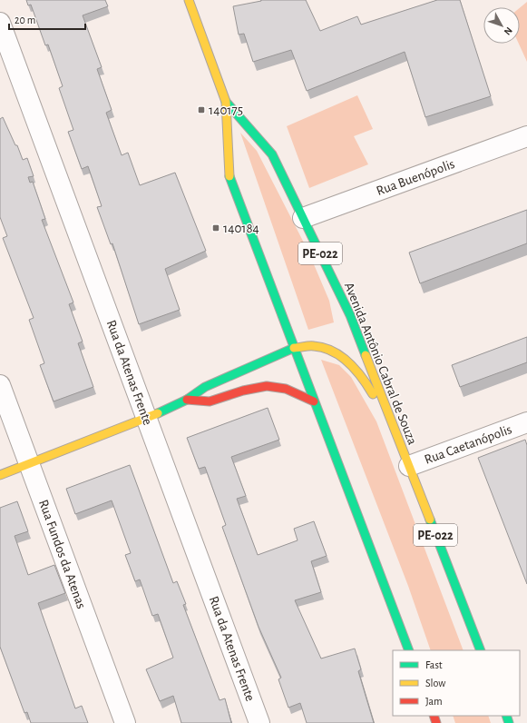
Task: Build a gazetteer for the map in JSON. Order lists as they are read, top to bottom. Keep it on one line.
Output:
{"streets":{"main road":["PE-022","Avenida Antônio Cabral de Souza"],"street":["Rua Buenópolis","Rua da Atenas Frente","Rua Caetanópolis","Rua Fundos da Atenas"]},"crossings":[["Rua Buenópolis","Avenida Antônio Cabral de Souza"],["Avenida Antônio Cabral de Souza","Rua Caetanópolis"]],"places":{"transit":["140175","140184"]},"legend":["Fast","Slow","Jam"],"scale_bar":"20 m","north":"bottom right"}
